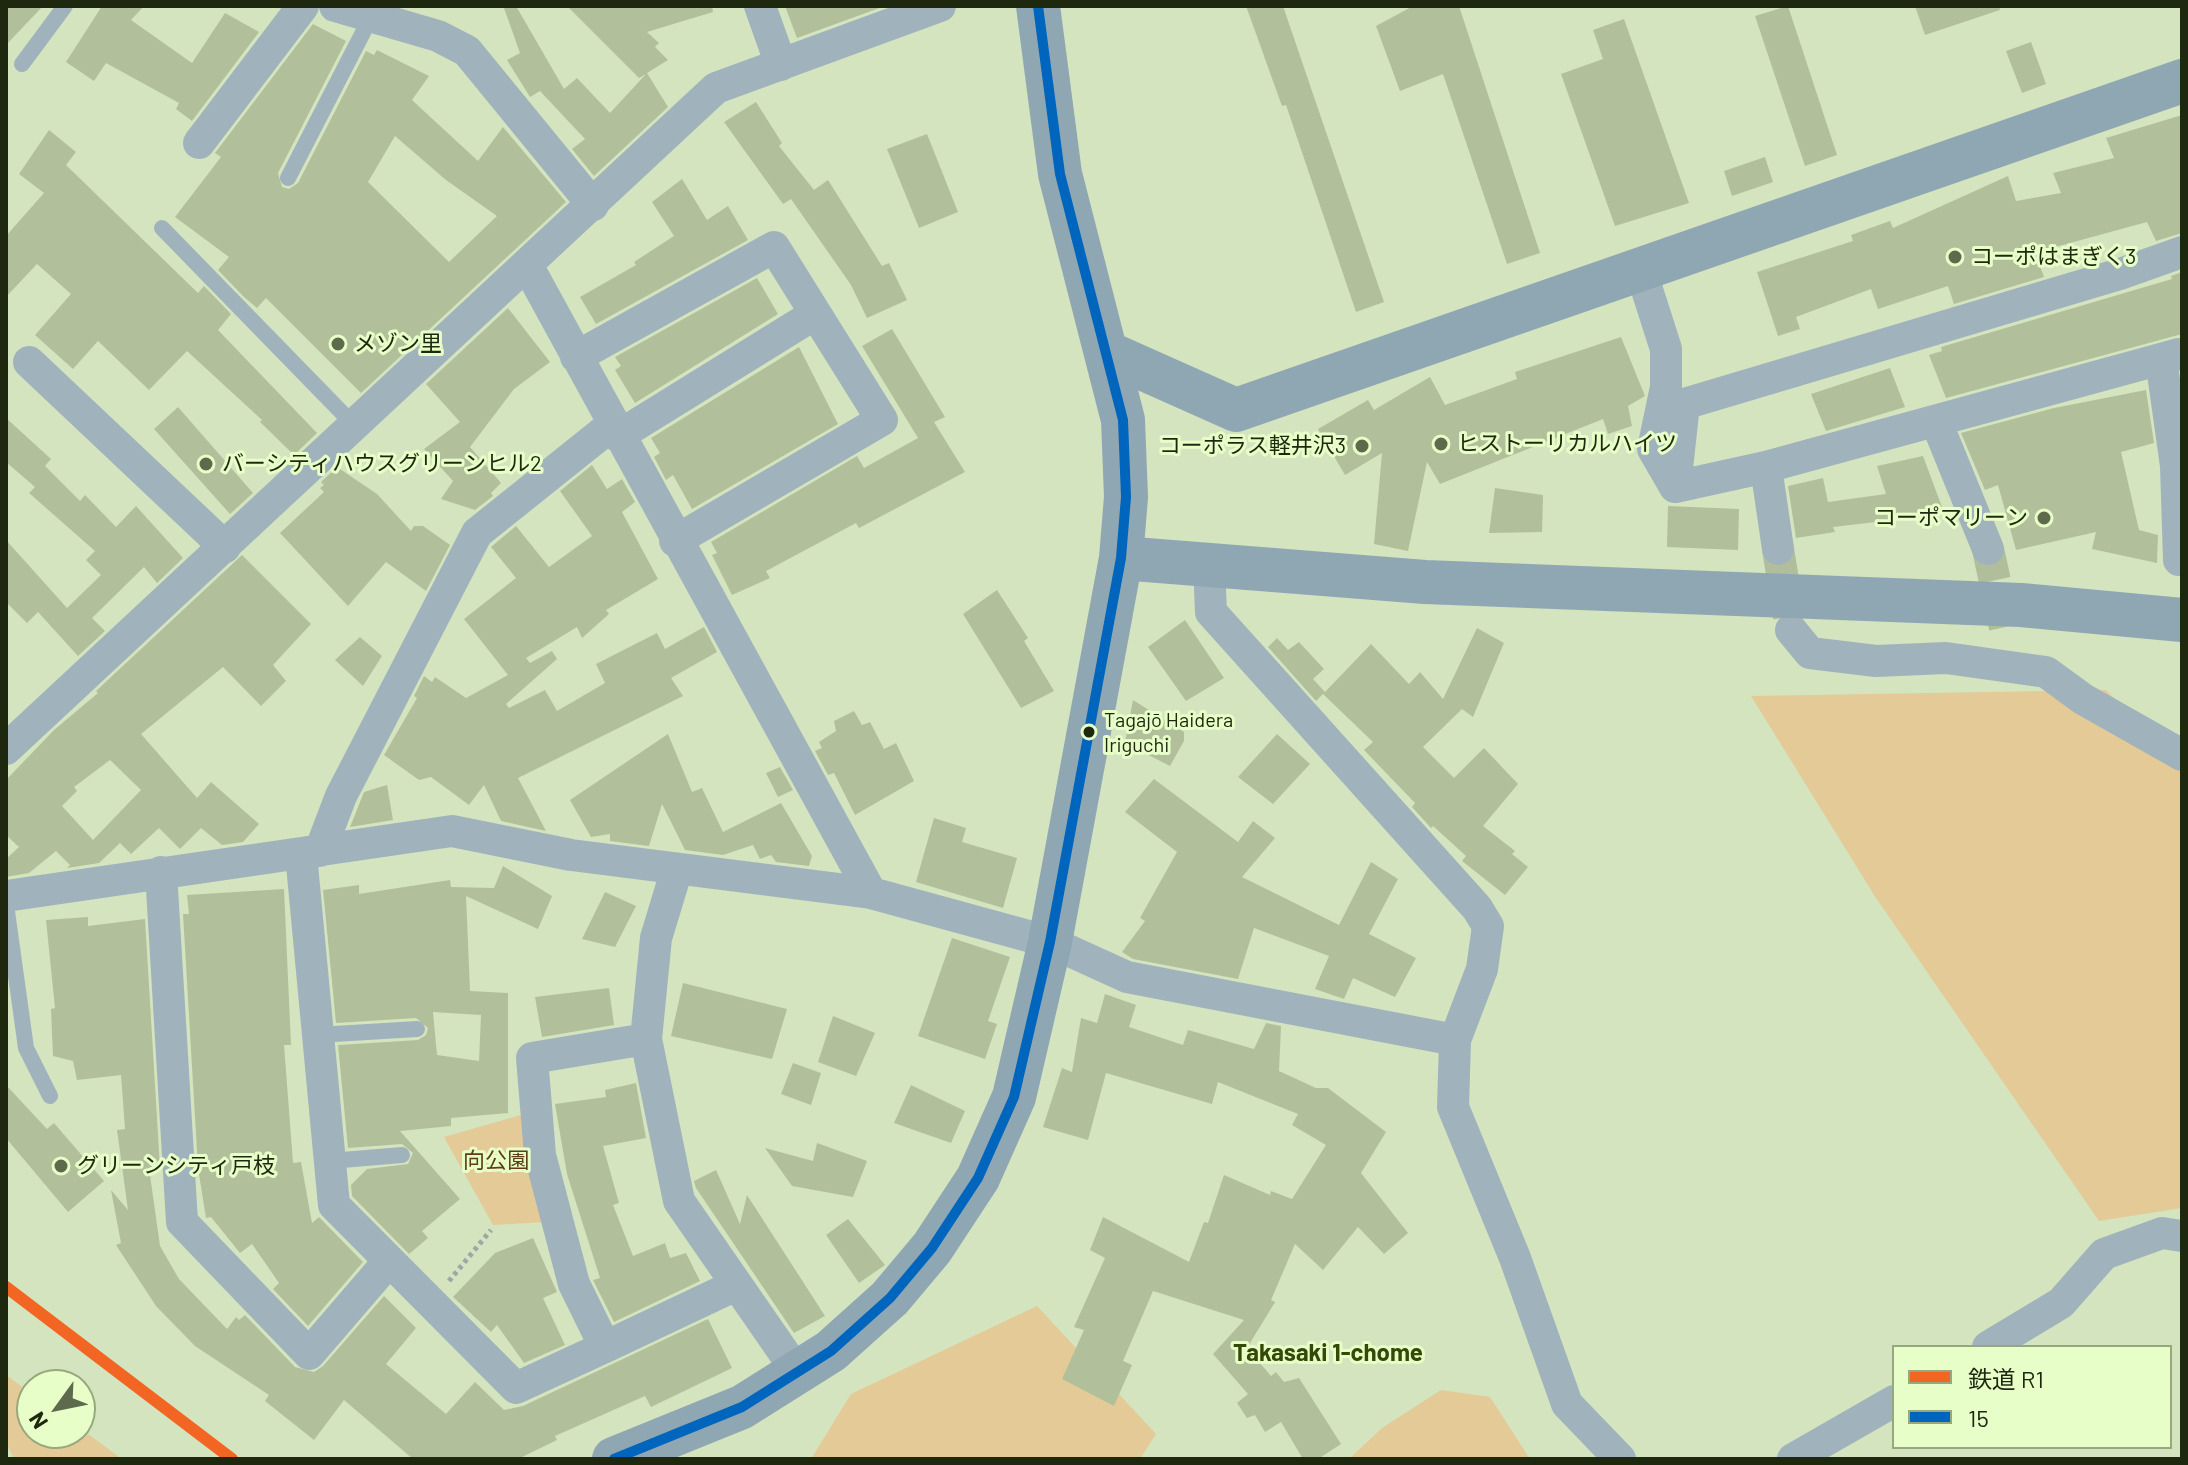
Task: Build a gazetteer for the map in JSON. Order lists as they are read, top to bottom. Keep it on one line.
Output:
{"districts":["Takasaki 1-chome"],"parks":["向公園"],"places":["コーポはまぎく3","メゾン里","ヒストーリカルハイツ","コーポラス軽井沢3","バーシティハウスグリーンヒル2","コーポマリーン","Tagajō Haidera Iriguchi","グリーンシティ戸枝"],"lines":["transit line 15","rail line R1"],"legend":["鉄道 R1","15"],"north":"bottom left"}
